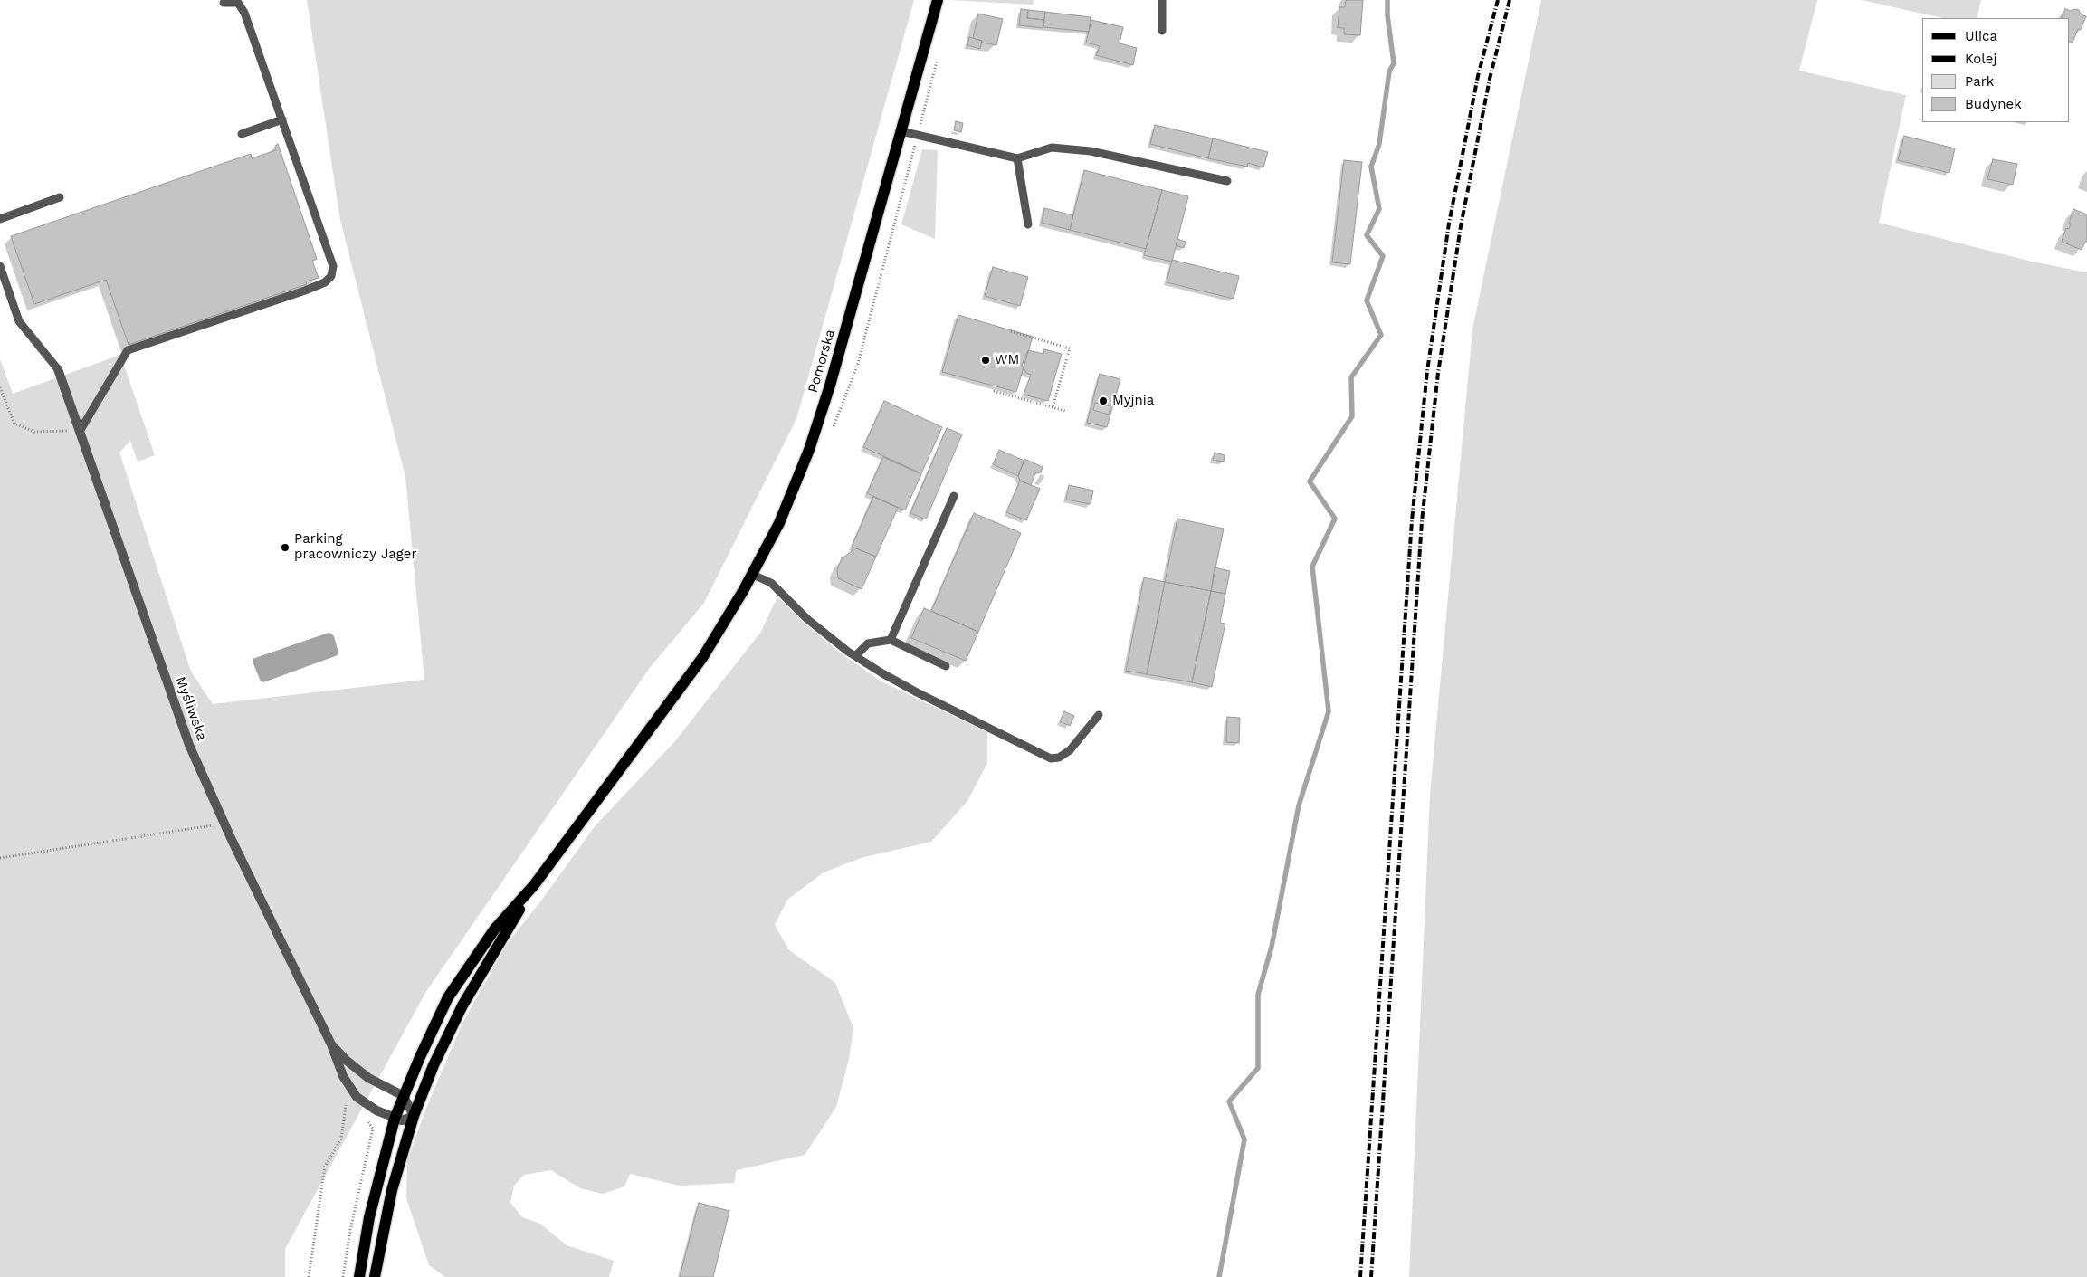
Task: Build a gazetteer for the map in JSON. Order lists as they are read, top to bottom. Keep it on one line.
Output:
{"streets":{"main road":["Pomorska"],"street":["Myśliwska"]},"places":["WM","Myjnia","Parking pracowniczy Jager"],"legend":["Ulica","Kolej","Park","Budynek"]}
